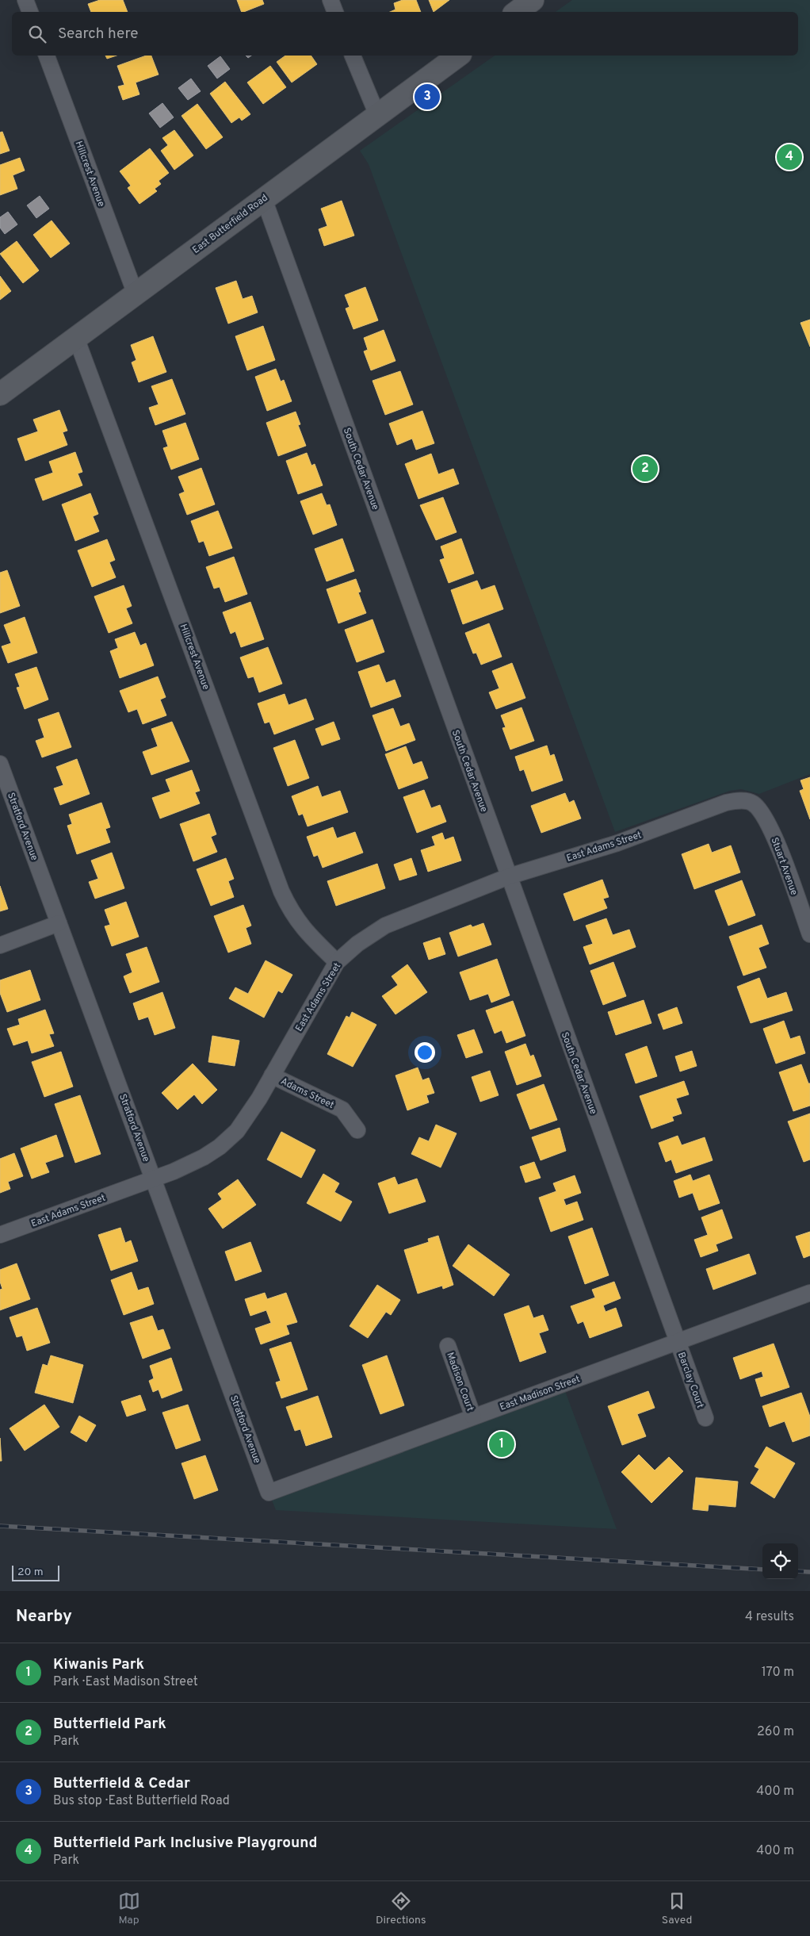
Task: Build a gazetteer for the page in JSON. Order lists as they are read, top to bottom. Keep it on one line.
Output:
{"streets":{"main road":["East Butterfield Road"],"street":["Hillcrest Avenue","South Cedar Avenue","Stratford Avenue","East Adams Street","Stuart Avenue","Adams Street","Barclay Court","Madison Court","East Madison Street"]},"crossings":[["Hillcrest Avenue","East Butterfield Road"],["Hillcrest Avenue","East Adams Street"],["East Butterfield Road","South Cedar Avenue"],["South Cedar Avenue","East Adams Street"],["South Cedar Avenue","Barclay Court"],["South Cedar Avenue","East Madison Street"],["Stratford Avenue","East Adams Street"],["Stratford Avenue","East Madison Street"],["East Adams Street","Stuart Avenue"],["East Adams Street","Adams Street"],["Barclay Court","East Madison Street"],["Madison Court","East Madison Street"]],"scale_bar":"20 m","page":{"search":"Search here","pins":["3","4","2","1"],"scale":"20 m","heading":["Nearby","4 results"],"list":[{"mark":"1","name":"Kiwanis Park","note":"Park · East Madison Street","value":"170 m"},{"mark":"2","name":"Butterfield Park","note":"Park","value":"260 m"},{"mark":"3","name":"Butterfield & Cedar","note":"Bus stop · East Butterfield Road","value":"400 m"},{"mark":"4","name":"Butterfield Park Inclusive Playground","note":"Park","value":"400 m"}],"nav":["Map","Directions","Saved"]}}
